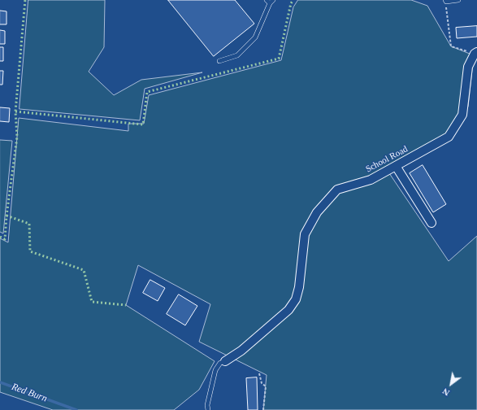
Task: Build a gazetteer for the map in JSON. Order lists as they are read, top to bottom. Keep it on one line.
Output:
{"streets":{"street":["School Road"]},"water":["Red Burn"],"north":"bottom left"}
